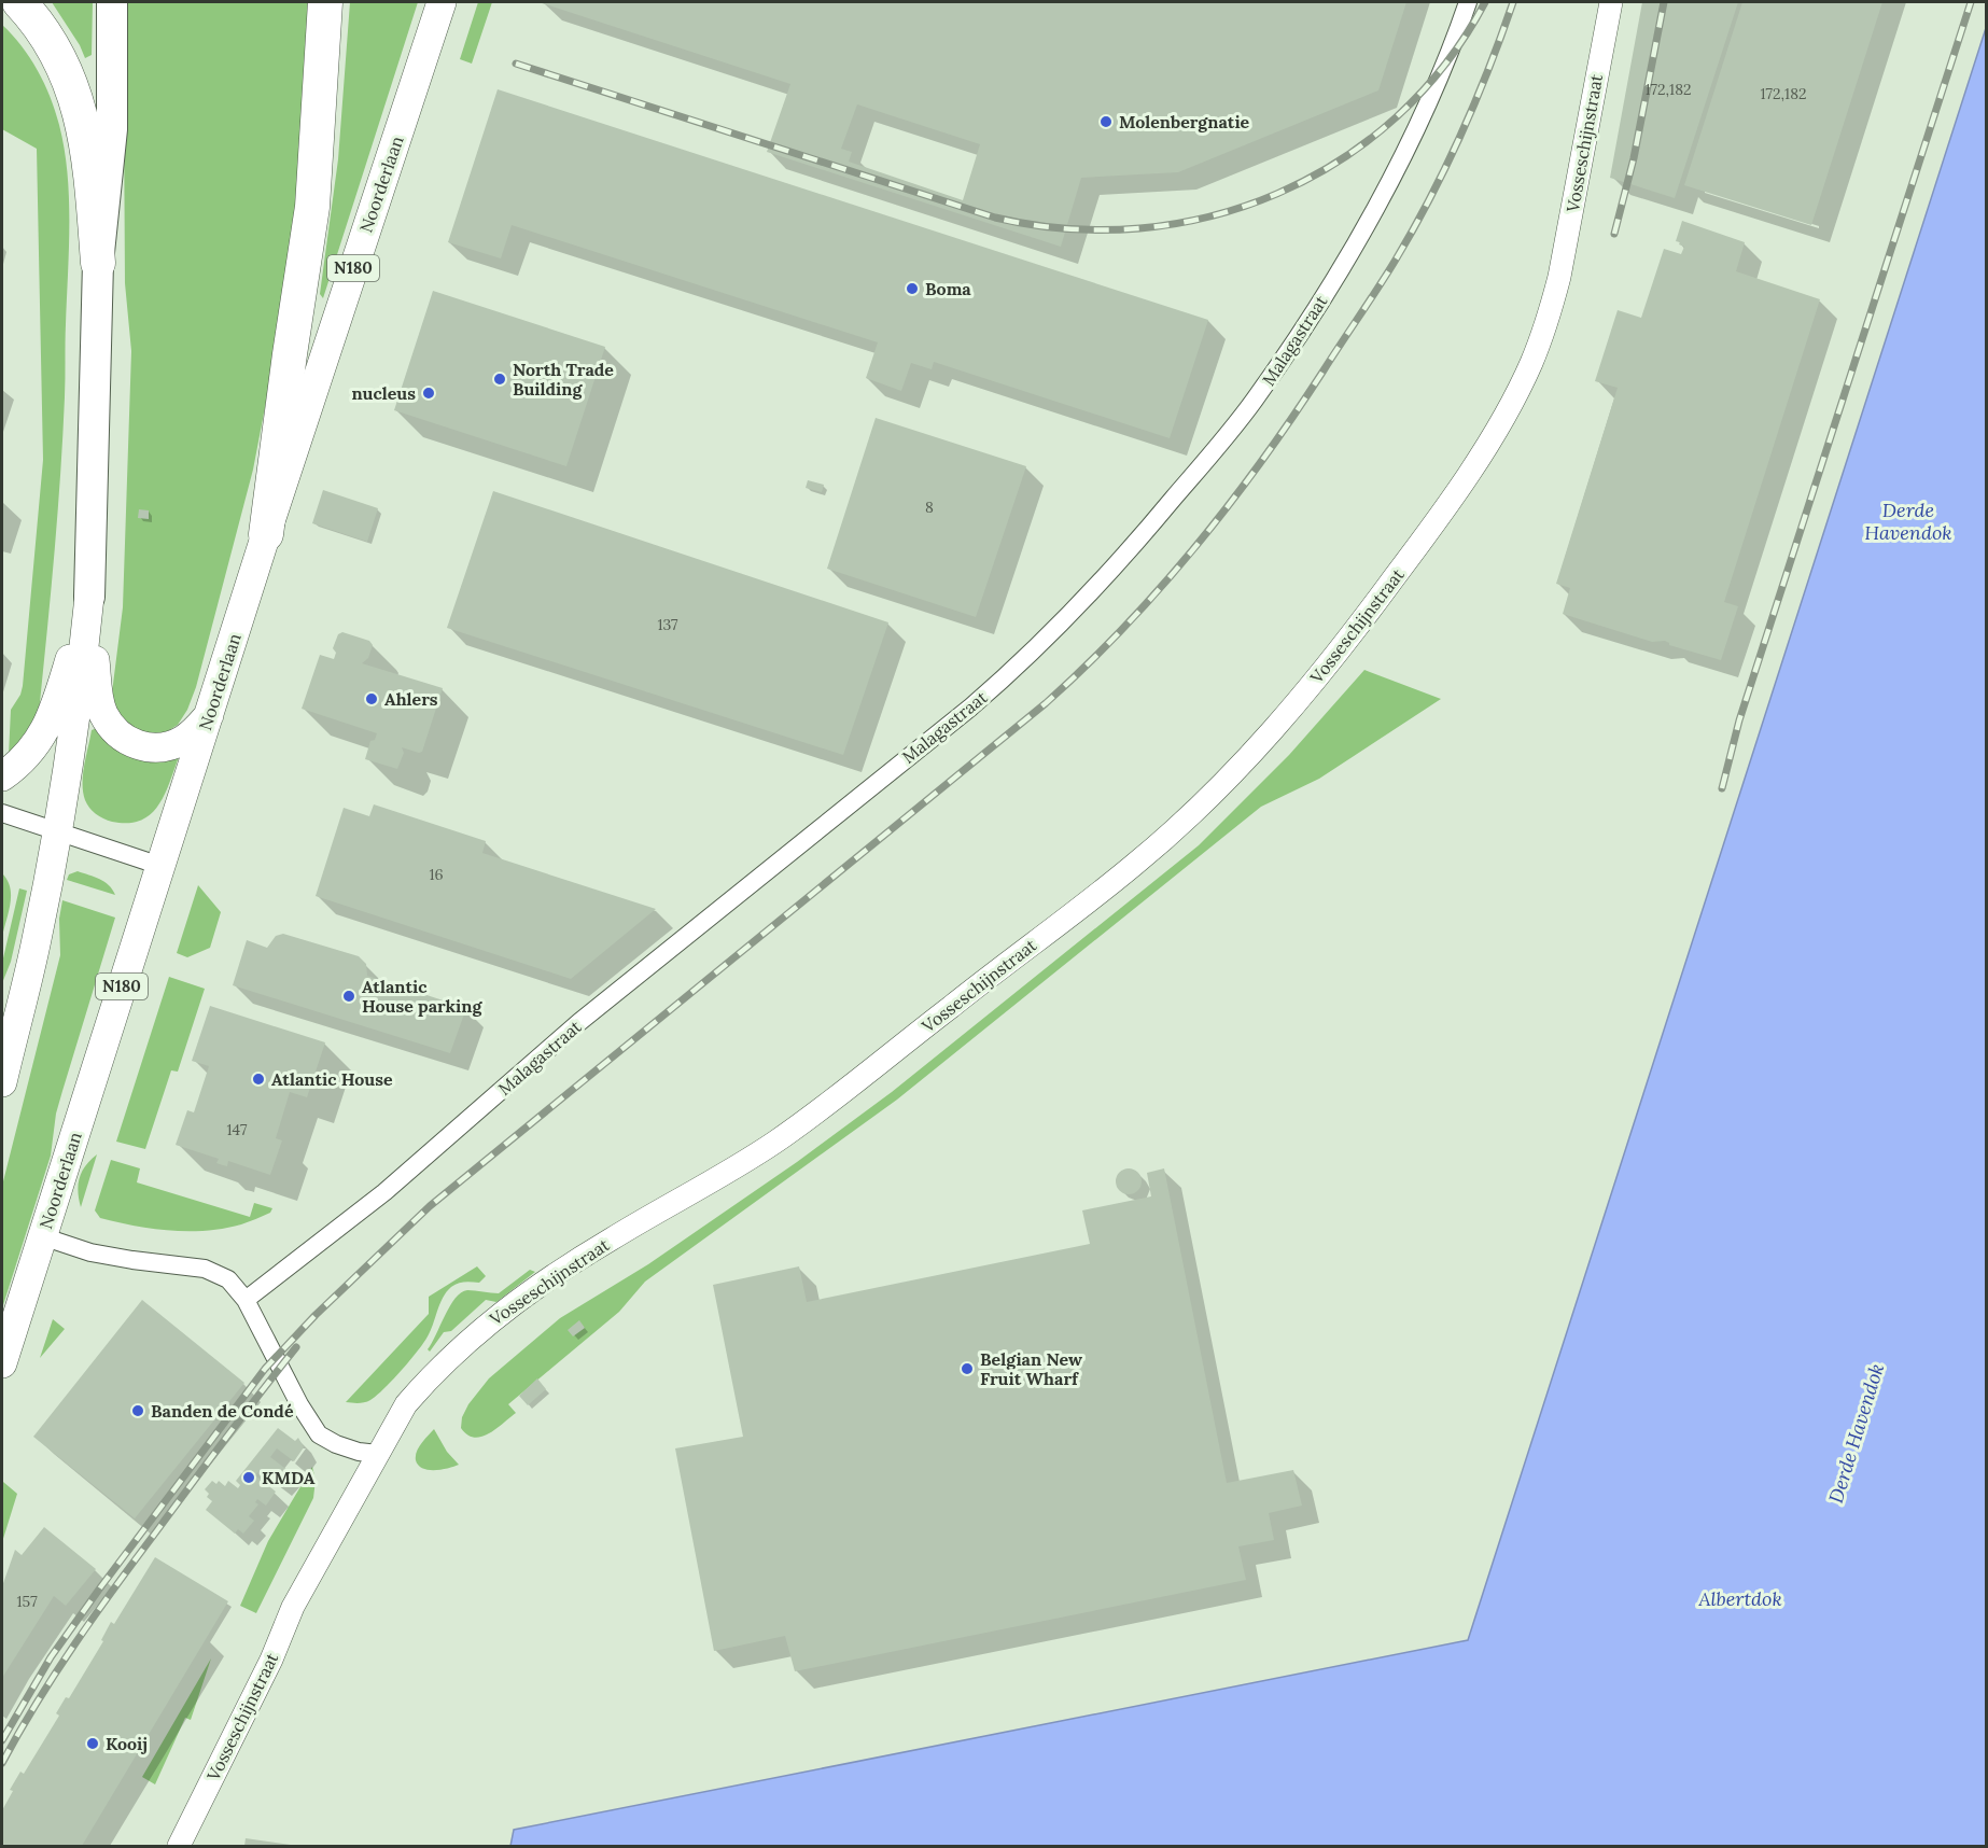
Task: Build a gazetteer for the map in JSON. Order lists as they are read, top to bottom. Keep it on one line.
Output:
{"streets":{"main road":["Noorderlaan","N180"],"street":["Vosseschijnstraat","Malagastraat"]},"water":["Derde Havendok","Albertdok"],"places":["Molenbergnatie","Boma","North Trade Building","nucleus","Ahlers","Atlantic House parking","Atlantic House","Belgian New Fruit Wharf","Banden de Condé","KMDA","Kooij"],"house_numbers":["172,182","172,182","8","137","16","147","157"]}
